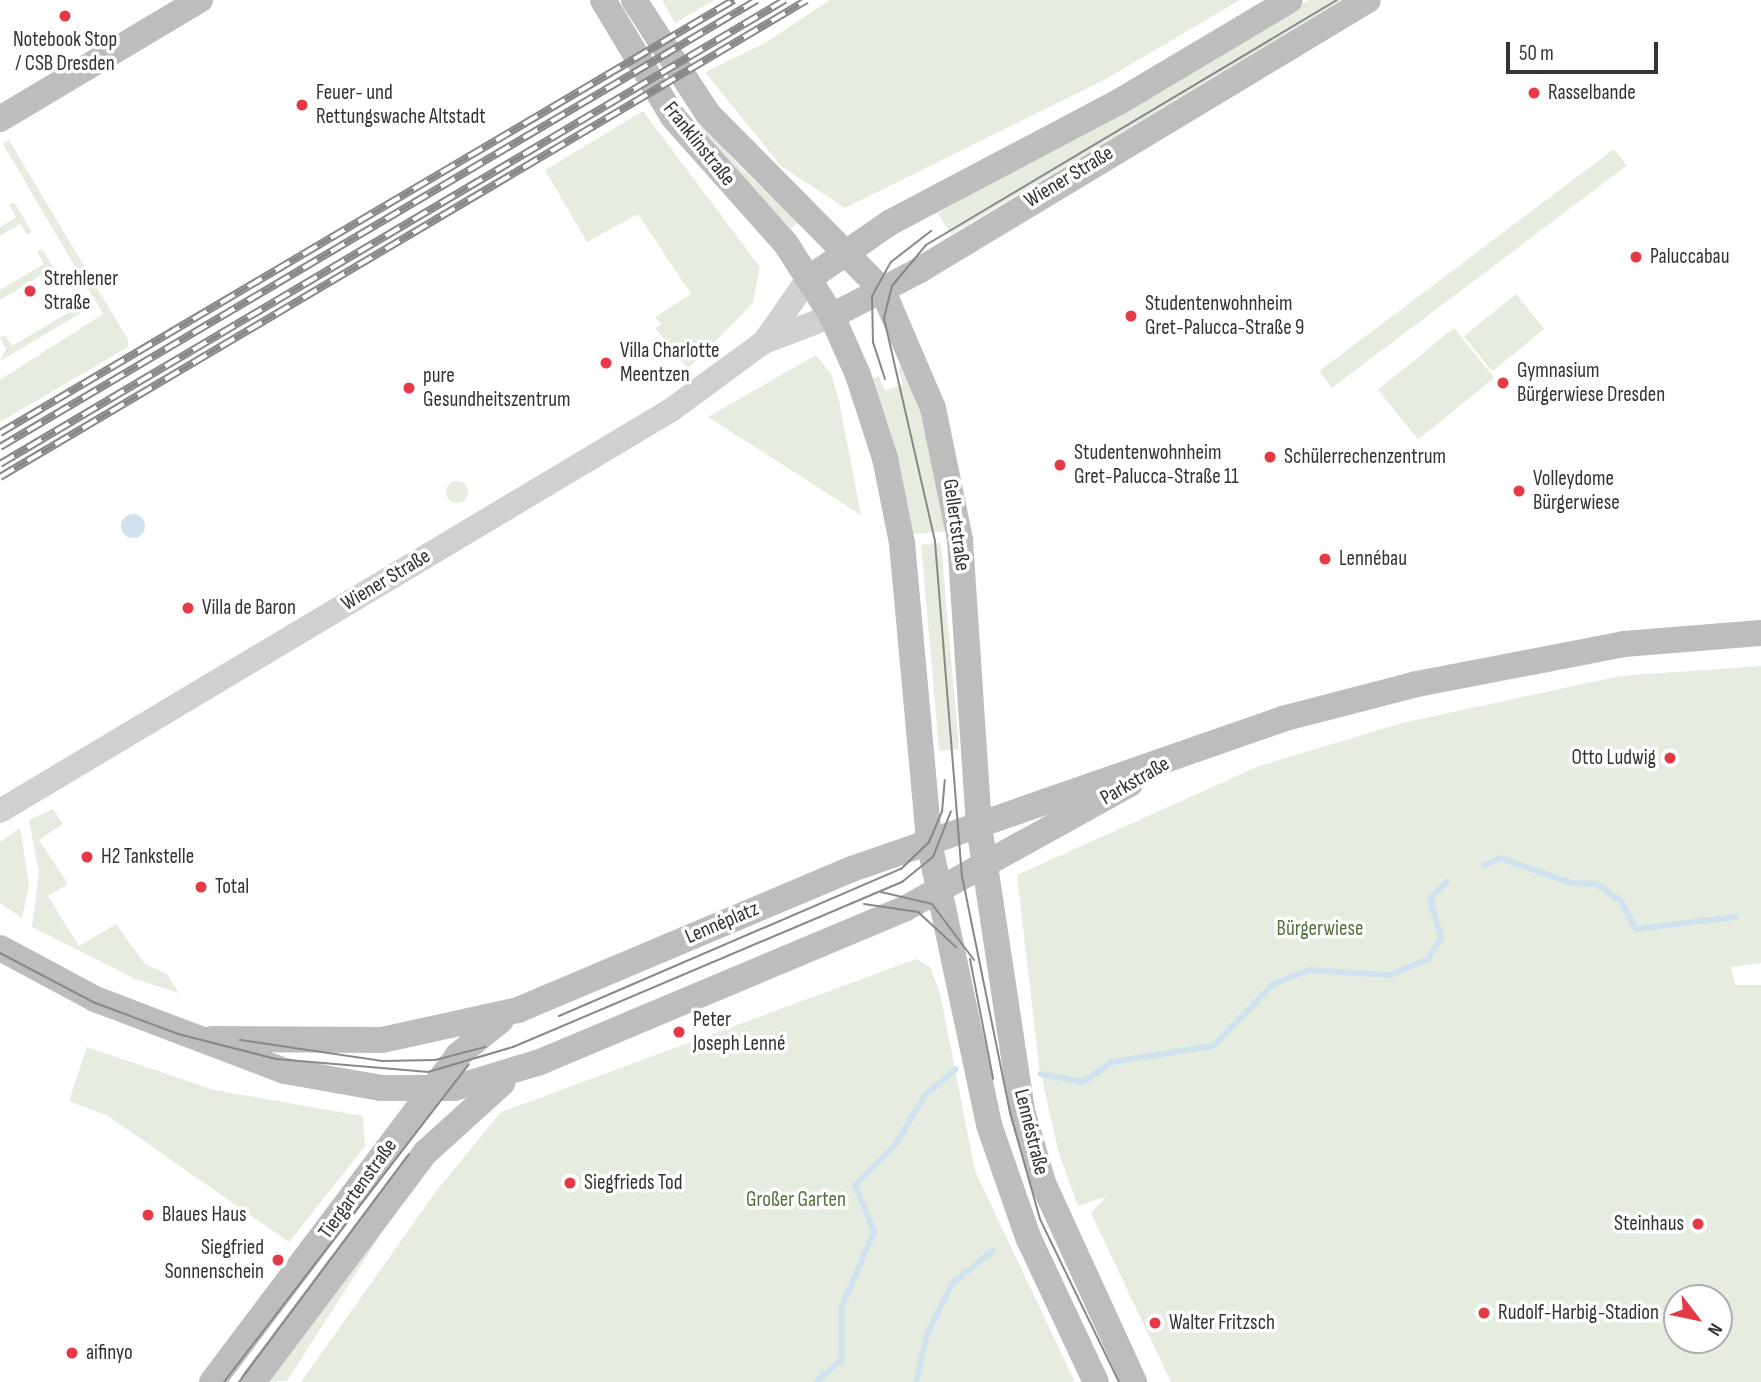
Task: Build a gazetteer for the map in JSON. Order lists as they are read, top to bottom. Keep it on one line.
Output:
{"streets":{"main road":["Franklinstraße","Wiener Straße","Gellertstraße","Parkstraße","Lennéplatz","Lennéstraße","Tiergartenstraße"]},"crossings":[["Franklinstraße","Wiener Straße"],["Franklinstraße","Gellertstraße"],["Wiener Straße","Gellertstraße"],["Gellertstraße","Parkstraße"],["Gellertstraße","Lennéplatz"],["Parkstraße","Lennéplatz"],["Parkstraße","Lennéstraße"],["Lennéplatz","Tiergartenstraße"]],"parks":["Bürgerwiese","Großer Garten"],"places":["Notebook Stop / CSB Dresden","Rasselbande","Feuer- und Rettungswache Altstadt","Paluccabau","Strehlener Straße","Studentenwohnheim Gret-Palucca-Straße 9","Villa Charlotte Meentzen","Gymnasium Bürgerwiese Dresden","pure Gesundheitszentrum","Schülerrechenzentrum","Studentenwohnheim Gret-Palucca-Straße 11","Volleydome Bürgerwiese","Lennébau","Villa de Baron","Otto Ludwig","H2 Tankstelle","Total","Peter Joseph Lenné","Siegfrieds Tod","Blaues Haus","Steinhaus","Siegfried Sonnenschein","Rudolf-Harbig-Stadion","Walter Fritzsch","aifinyo"],"scale_bar":"50 m","north":"bottom right"}
